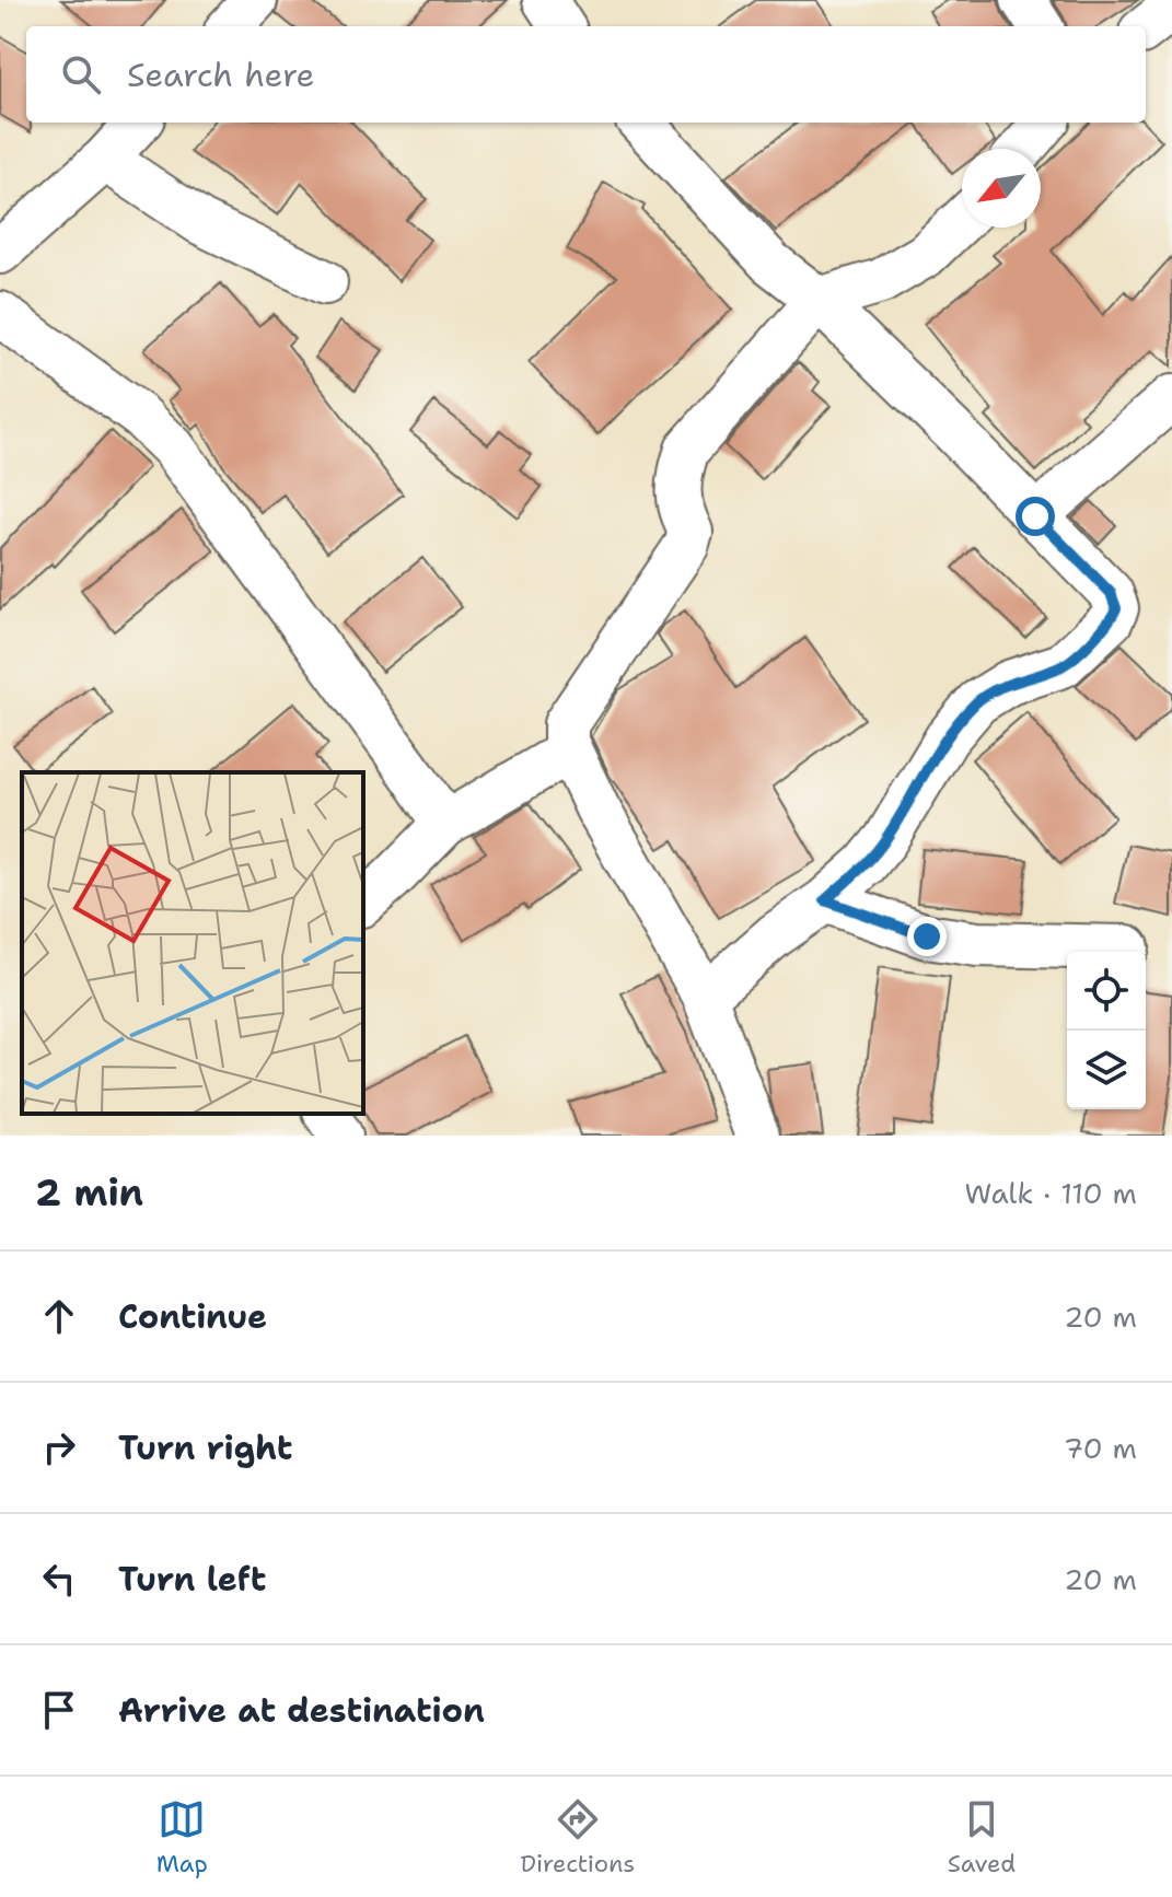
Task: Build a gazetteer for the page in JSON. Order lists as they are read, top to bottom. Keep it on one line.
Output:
{"north":"bottom left","page":{"search":"Search here","heading":["2 min","Walk · 110 m"],"list":[["Continue","20 m"],["Turn right","70 m"],["Turn left","20 m"],"Arrive at destination"],"nav":["Map","Directions","Saved"]}}
